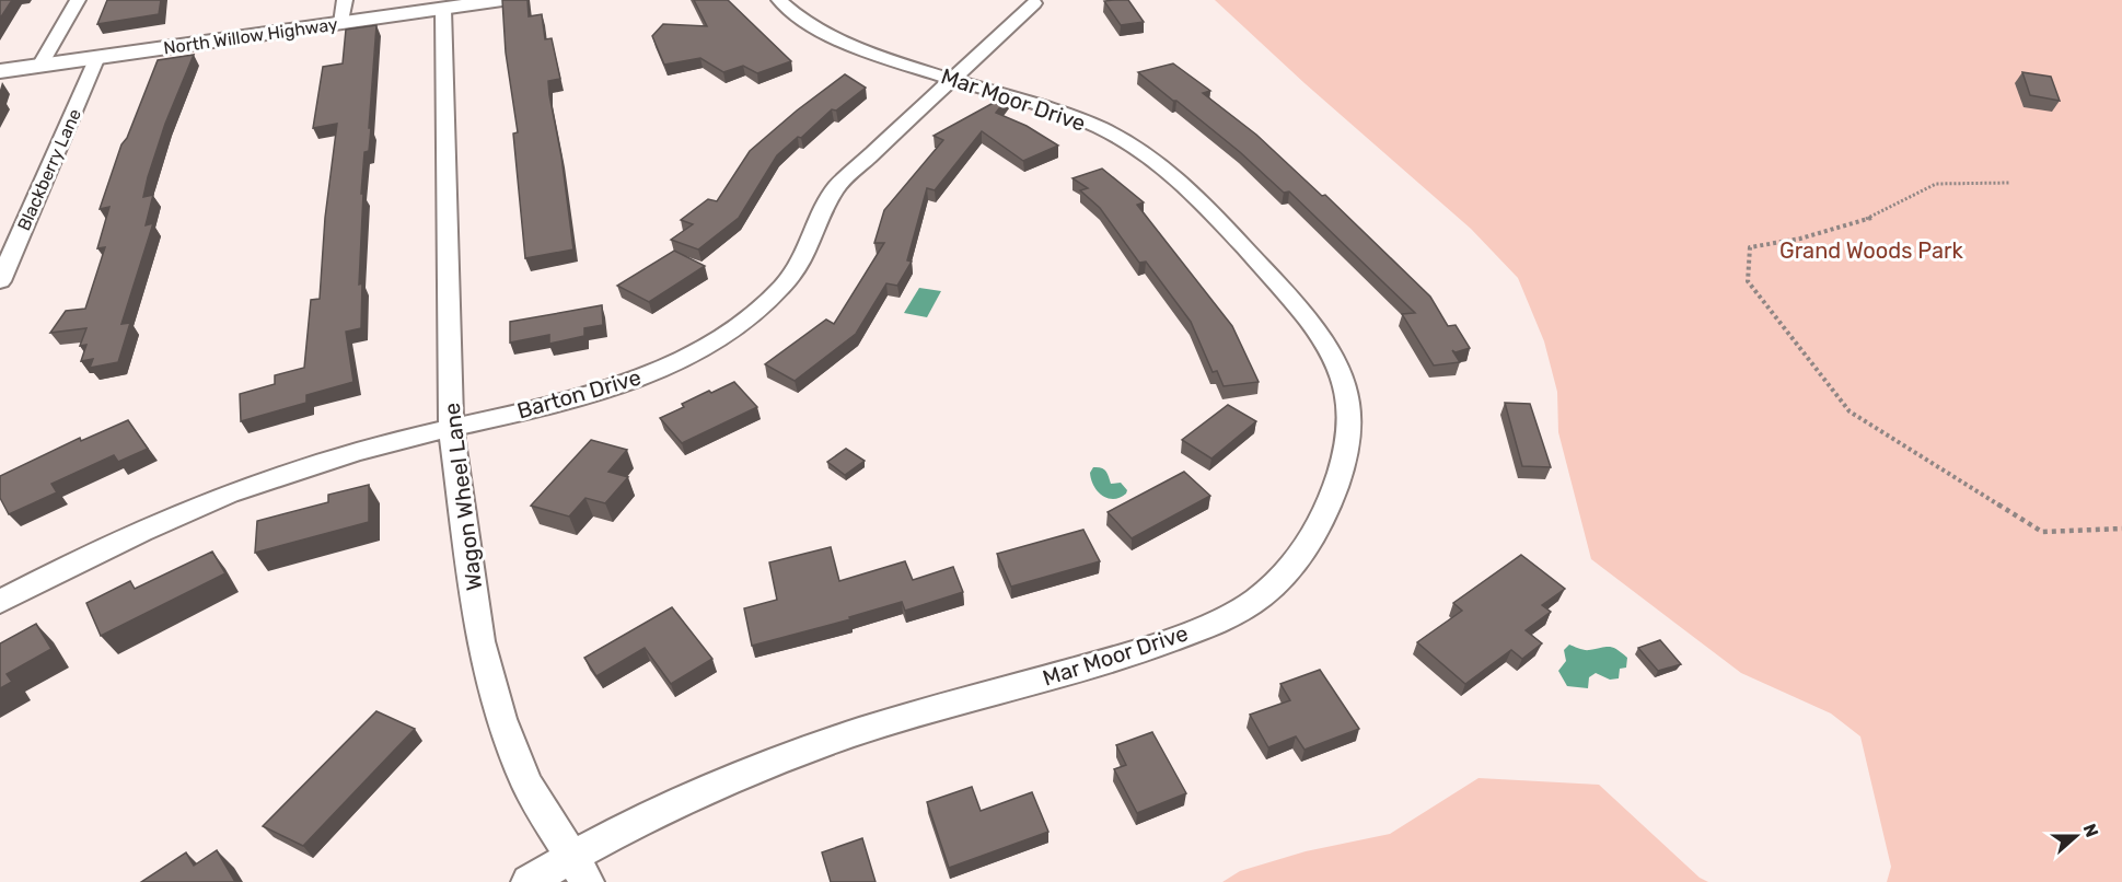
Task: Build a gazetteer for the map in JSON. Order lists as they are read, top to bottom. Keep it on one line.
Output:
{"streets":{"street":["North Willow Highway","Mar Moor Drive","Blackberry Lane","Barton Drive","Wagon Wheel Lane"]},"crossings":[["North Willow Highway","Blackberry Lane"],["North Willow Highway","Wagon Wheel Lane"],["Mar Moor Drive","Barton Drive"],["Mar Moor Drive","Wagon Wheel Lane"],["Barton Drive","Wagon Wheel Lane"]],"parks":["Grand Woods Park"],"north":"right"}
